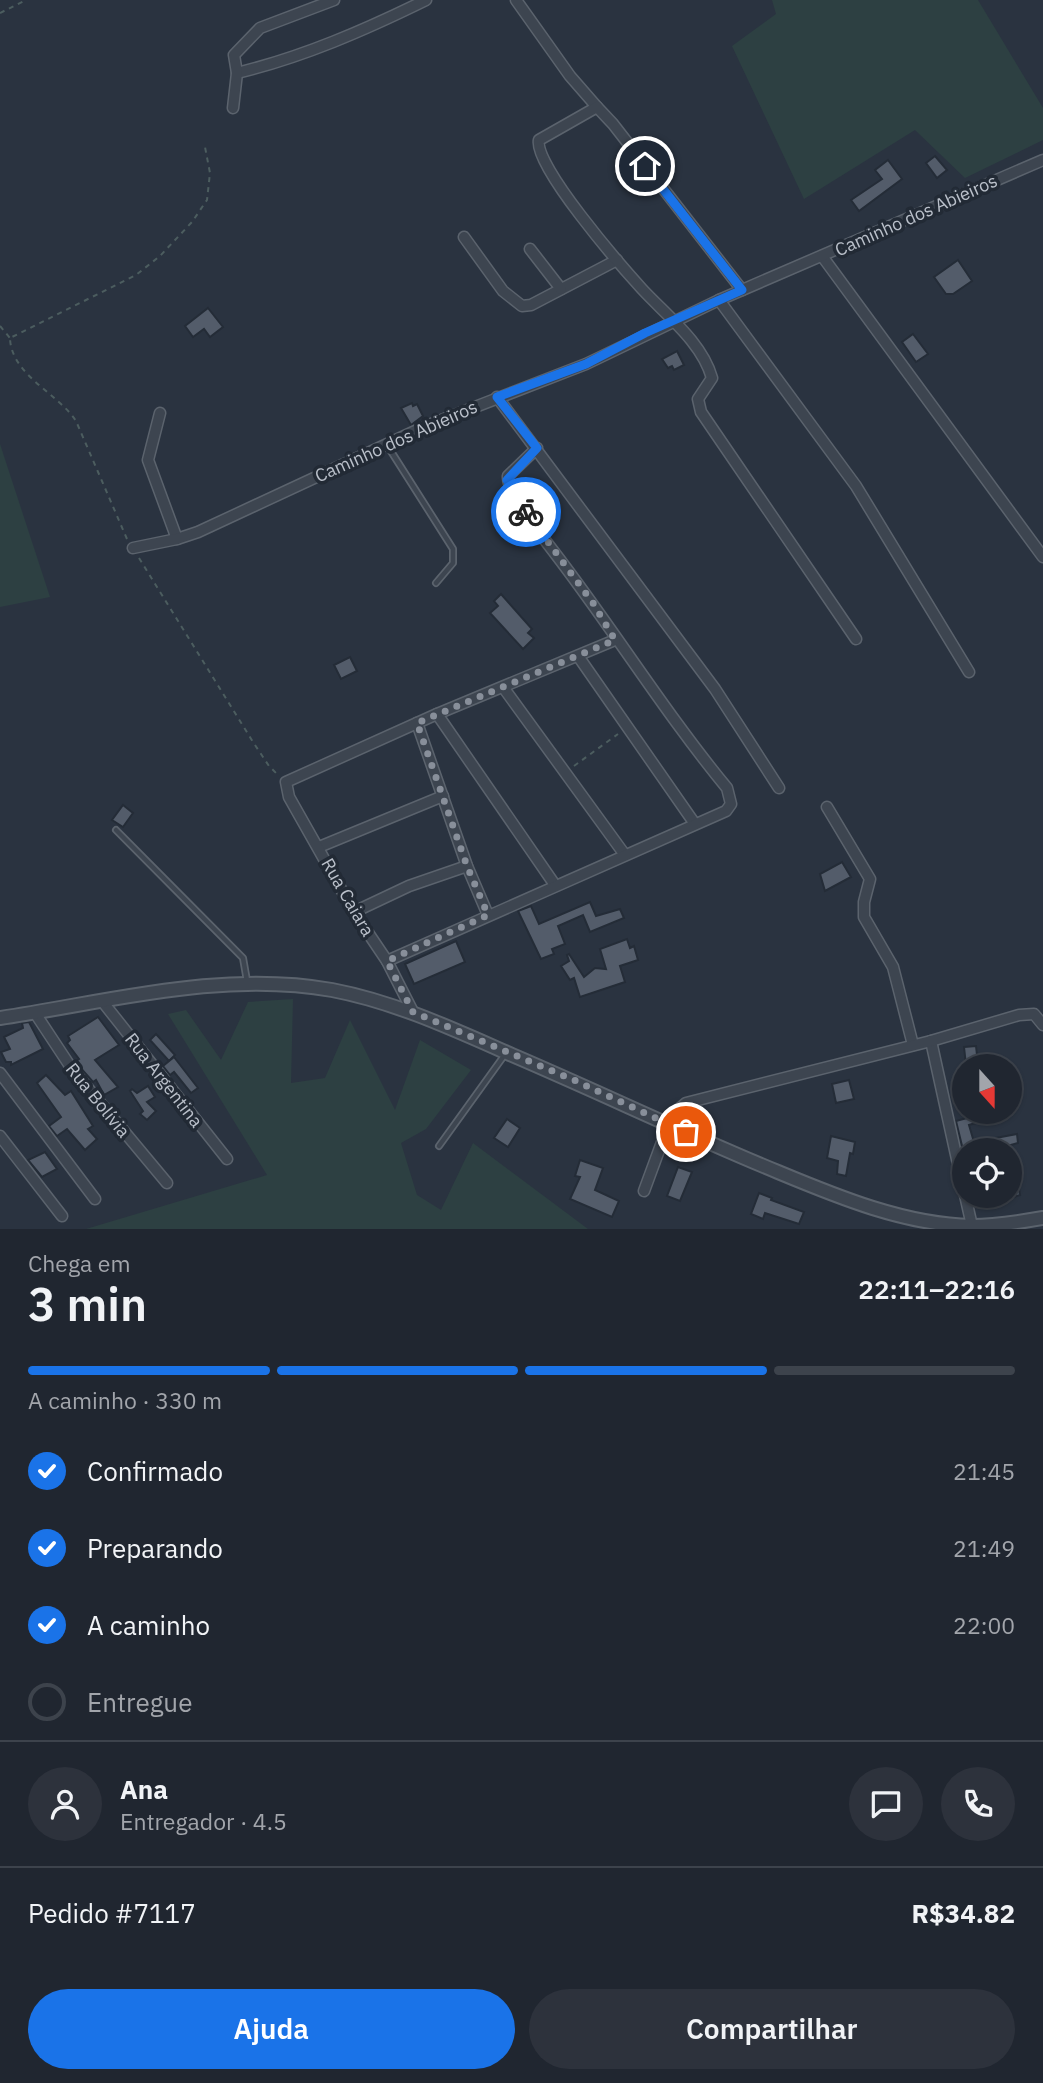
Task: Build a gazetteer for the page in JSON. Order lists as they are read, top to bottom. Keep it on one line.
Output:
{"streets":{"street":["Caminho dos Abieiros","Rua Caiara","Rua Argentina","Rua Bolívia"]},"north":"bottom","page":{"heading":["3 min","Chega em","22:11–22:16"],"panel":["Ana","Entregador · 4.5","Pedido #7117","R$34.82"],"bar":"A caminho · 330 m","list":[["Confirmado","21:45"],["Preparando","21:49"],["A caminho","22:00"],"Entregue"],"buttons":["Ajuda","Compartilhar"]}}
